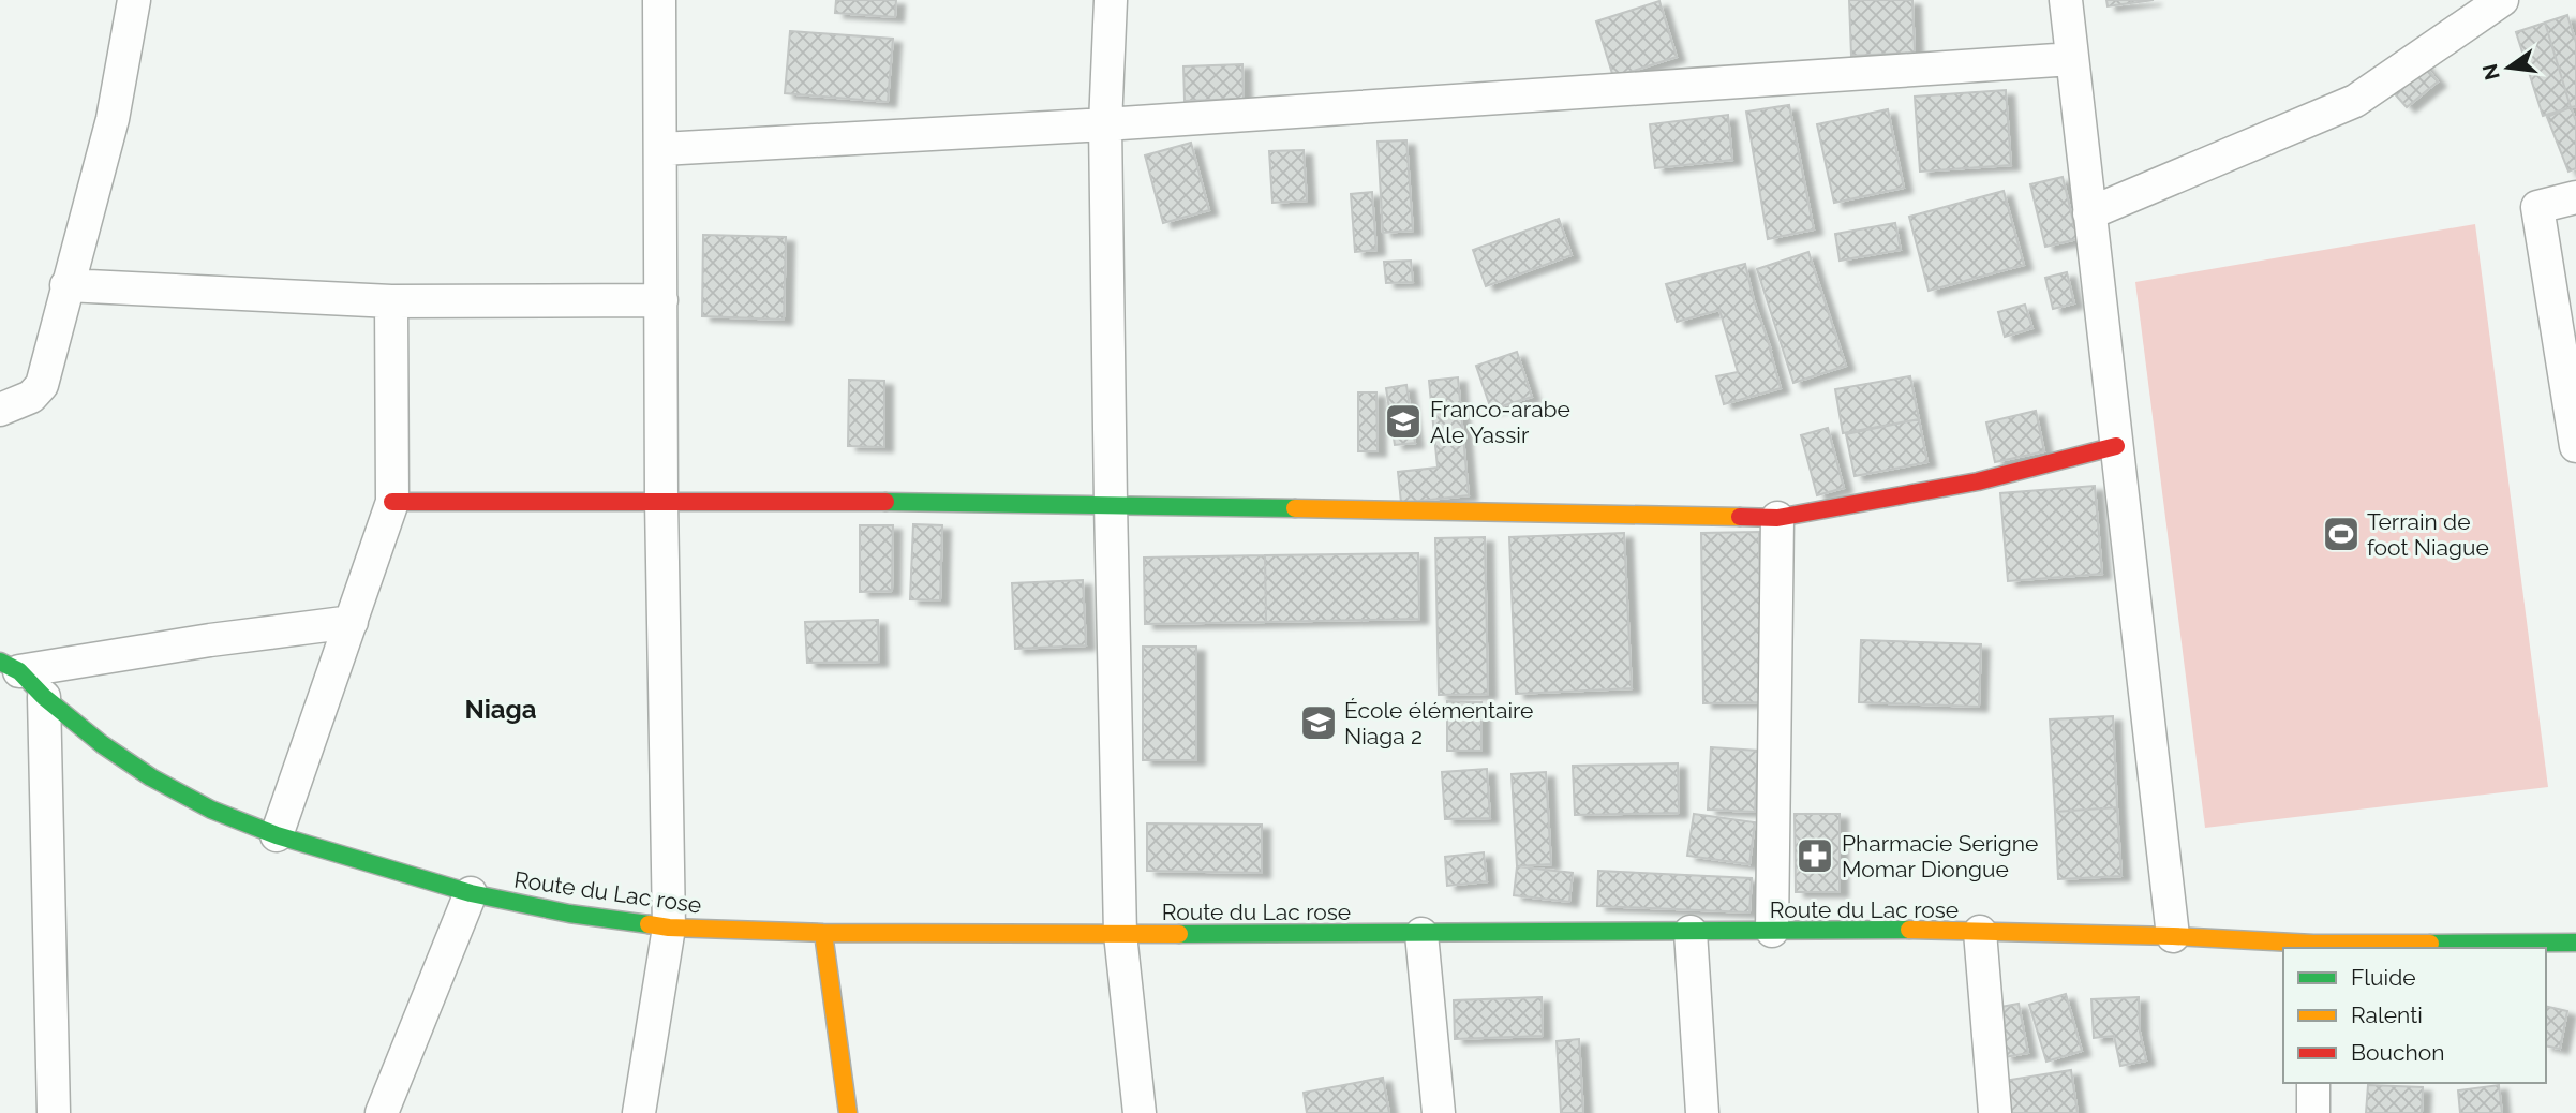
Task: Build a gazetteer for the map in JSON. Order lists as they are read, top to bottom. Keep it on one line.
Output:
{"streets":{"main road":["Route du Lac rose"]},"districts":["Niaga"],"places":{"school or university":["Franco-arabe Ale Yassir","École élémentaire Niaga 2"],"sports":["Terrain de foot Niague"],"pharmacy":["Pharmacie Serigne Momar Diongue"]},"legend":["Fluide","Ralenti","Bouchon"],"north":"left"}
